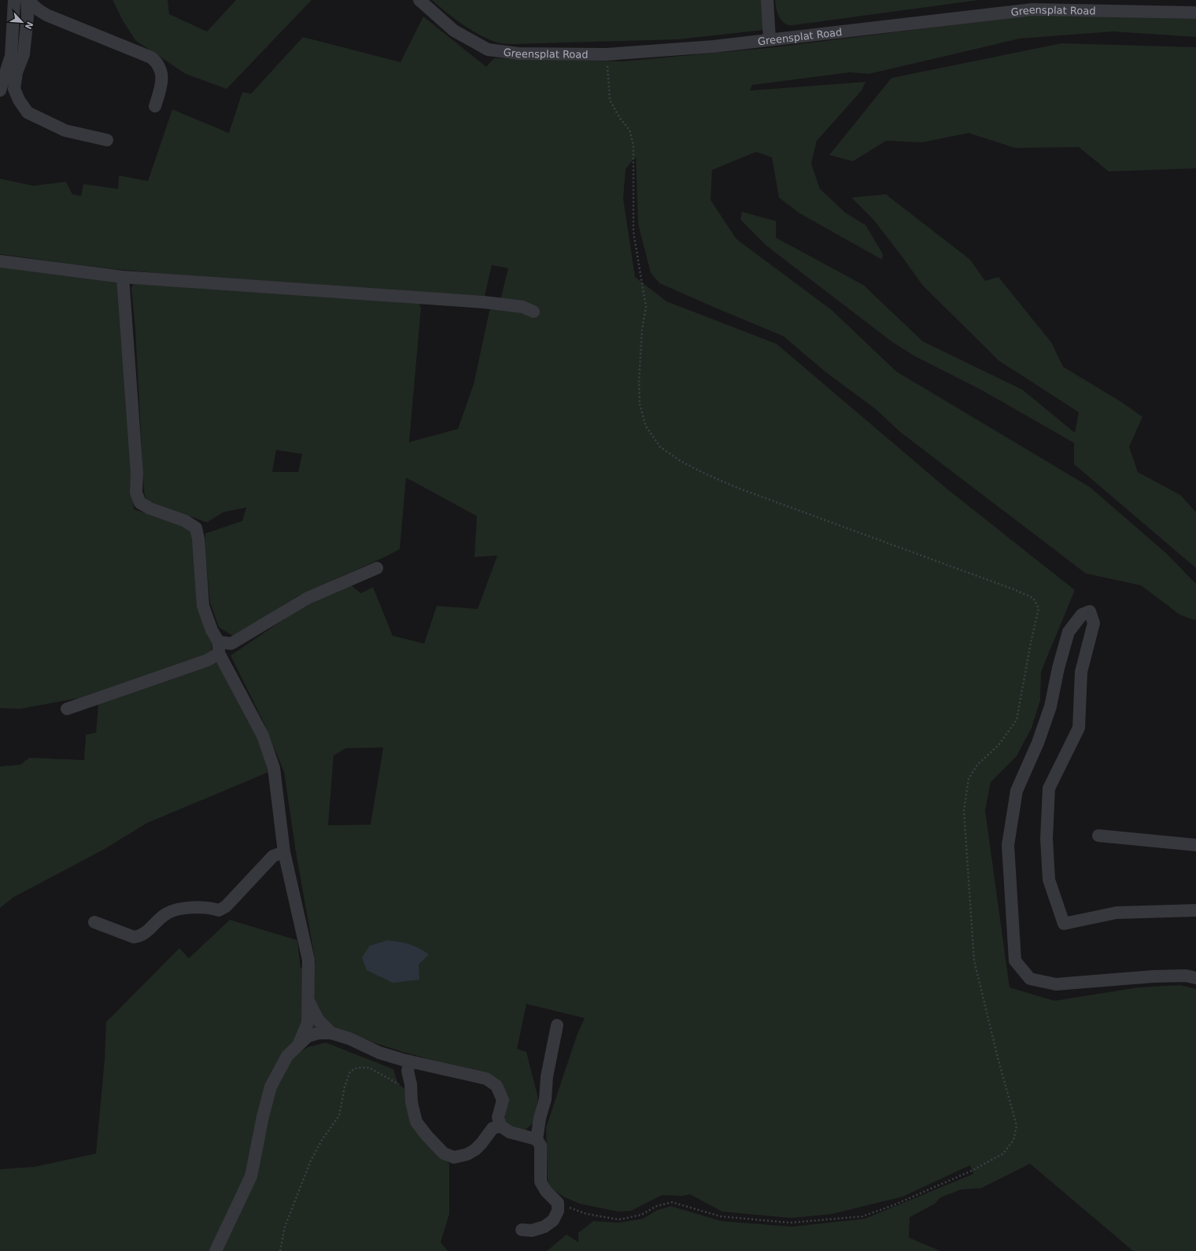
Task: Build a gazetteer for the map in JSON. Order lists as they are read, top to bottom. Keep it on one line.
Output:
{"streets":{"street":["Greensplat Road"]},"north":"bottom right"}
